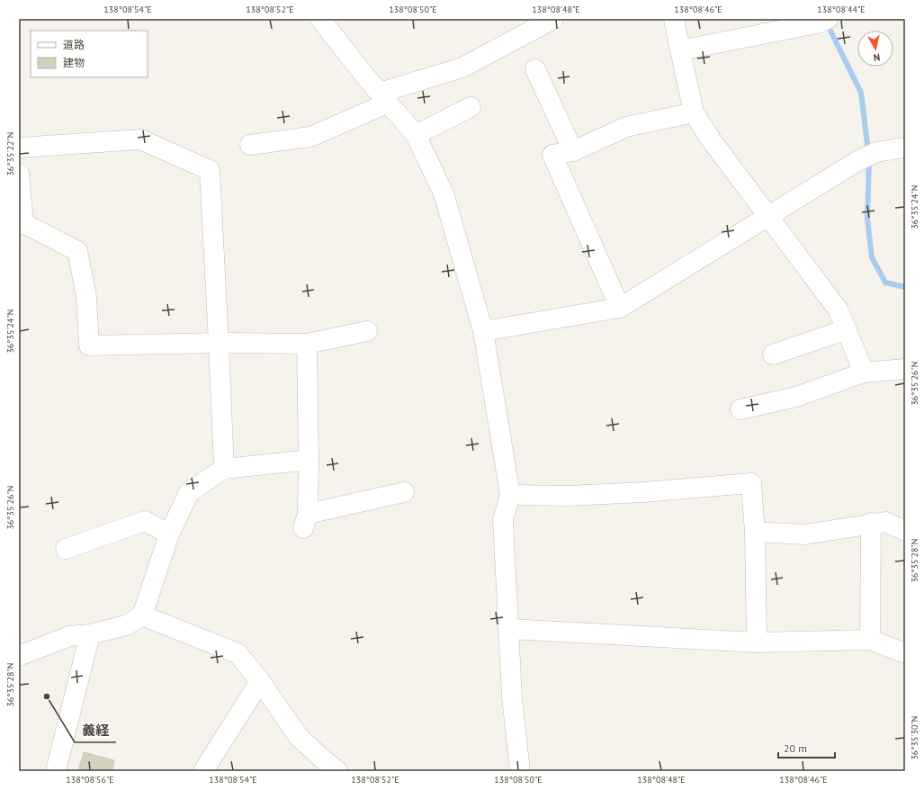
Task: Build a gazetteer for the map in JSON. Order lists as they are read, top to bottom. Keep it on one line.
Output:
{"places":["義経"],"legend":["道路","建物"],"scale_bar":"20 m","north":"bottom","coordinates":["138°08'54\"E","138°08'52\"E","138°08'50\"E","138°08'48\"E","138°08'46\"E","138°08'44\"E","36°35'22\"N","36°35'24\"N","36°35'26\"N","36°35'28\"N","36°35'30\"N","138°08'56\"E"]}
